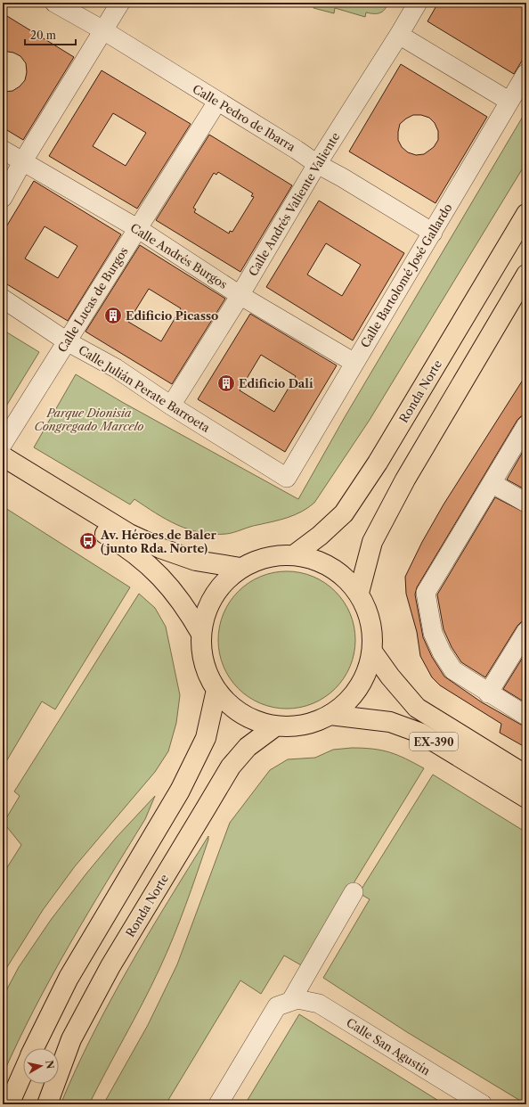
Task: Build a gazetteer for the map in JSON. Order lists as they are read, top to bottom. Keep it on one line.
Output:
{"streets":{"main road":["Ronda Norte","EX-390"],"street":["Calle Pedro de Ibarra","Calle Andrés Valiente Valiente","Calle Andrés Burgos","Calle Bartolomé José Gallardo","Calle Lucas de Burgos","Calle Julián Perate Barroeta","Calle San Agustín"]},"crossings":[["Calle Pedro de Ibarra","Calle Andrés Valiente Valiente"],["Calle Pedro de Ibarra","Calle Bartolomé José Gallardo"],["Calle Pedro de Ibarra","Calle Lucas de Burgos"],["Calle Andrés Valiente Valiente","Calle Andrés Burgos"],["Calle Andrés Valiente Valiente","Calle Julián Perate Barroeta"],["Calle Andrés Burgos","Calle Bartolomé José Gallardo"],["Calle Andrés Burgos","Calle Lucas de Burgos"],["Calle Bartolomé José Gallardo","Calle Julián Perate Barroeta"],["Calle Lucas de Burgos","Calle Julián Perate Barroeta"]],"parks":["Parque Dionisia Congregado Marcelo"],"places":{"building":["Edificio Picasso","Edificio Dalí"],"bus stop":["Av. Héroes de Baler (junto Rda. Norte)"]},"scale_bar":"20 m","north":"right"}
